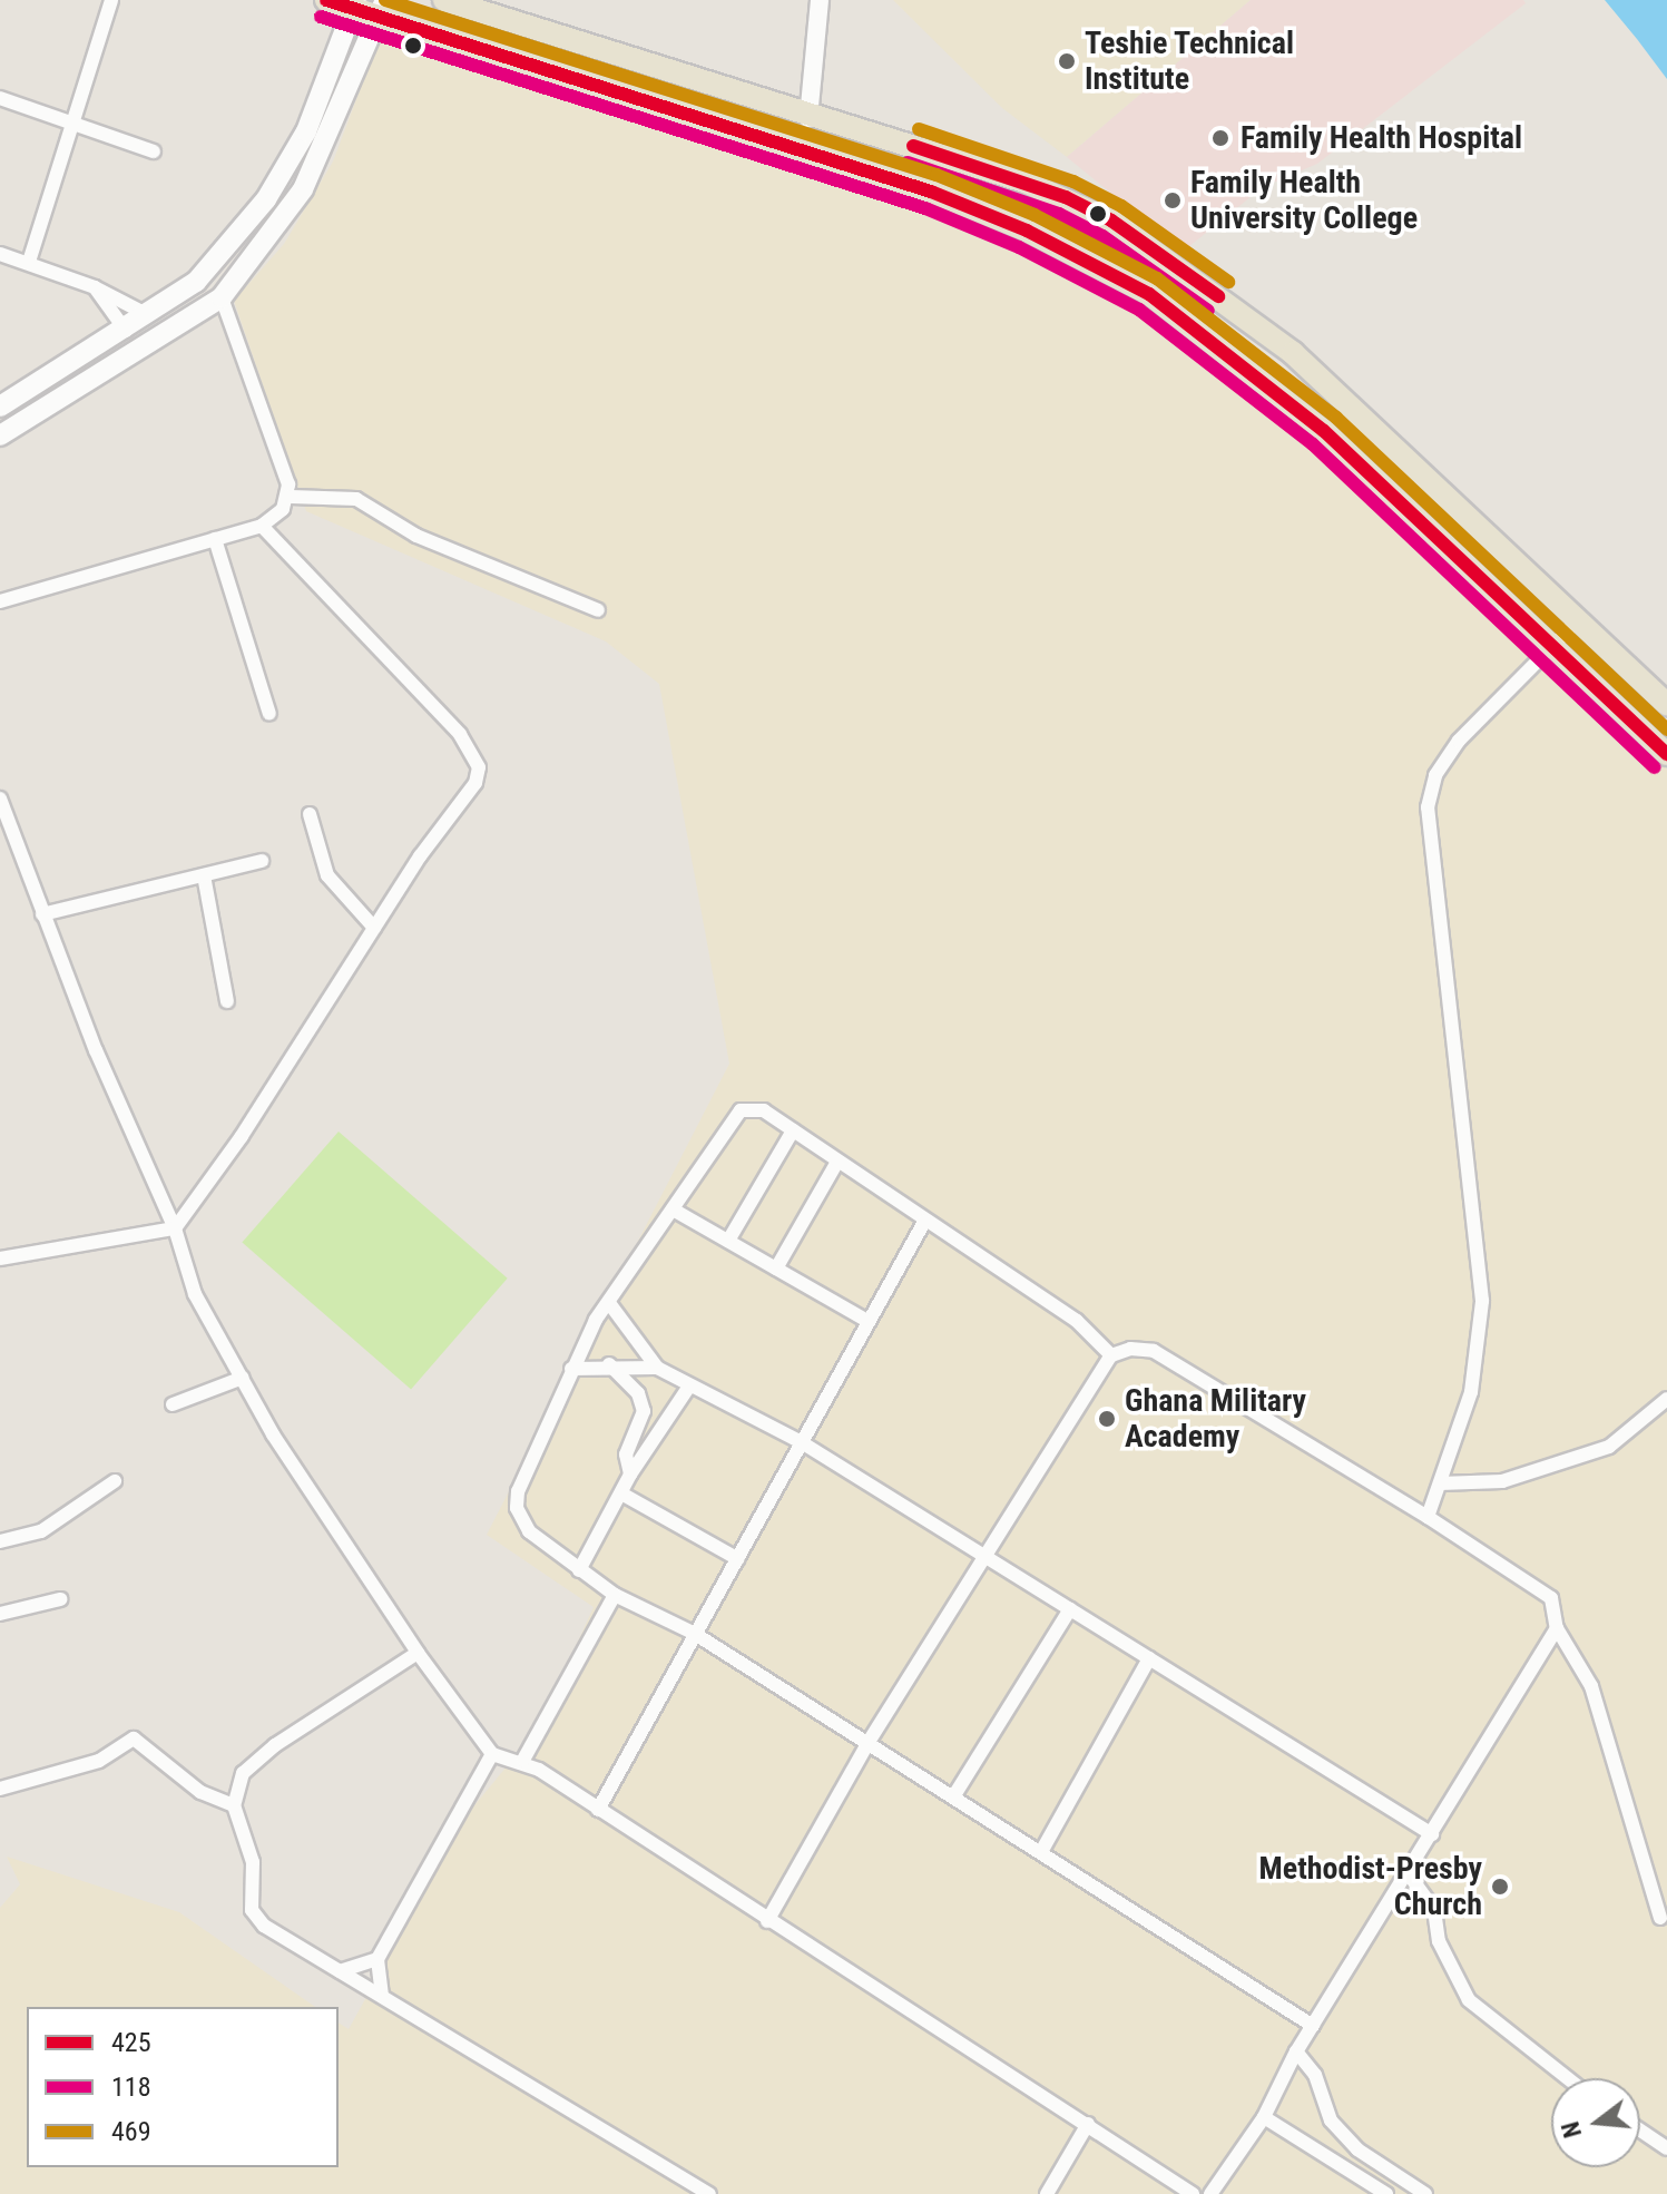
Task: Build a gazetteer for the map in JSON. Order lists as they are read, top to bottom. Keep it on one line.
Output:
{"places":["Teshie Technical Institute","Family Health Hospital","Family Health University College","Ghana Military Academy","Methodist-Presby Church"],"lines":["transit line 425","transit line 469","transit line 118"],"legend":["425","118","469"],"north":"left"}
